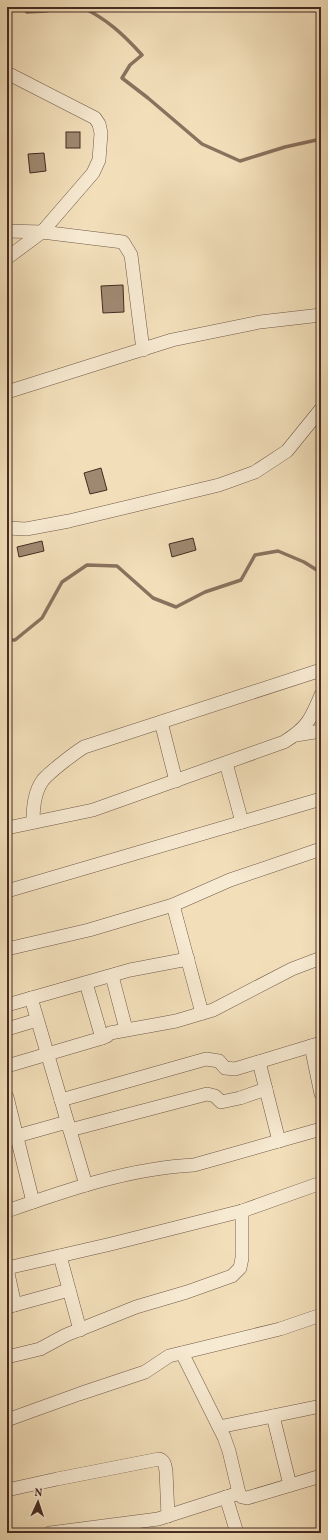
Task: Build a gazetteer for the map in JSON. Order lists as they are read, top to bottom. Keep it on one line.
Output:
{"north":"top"}
